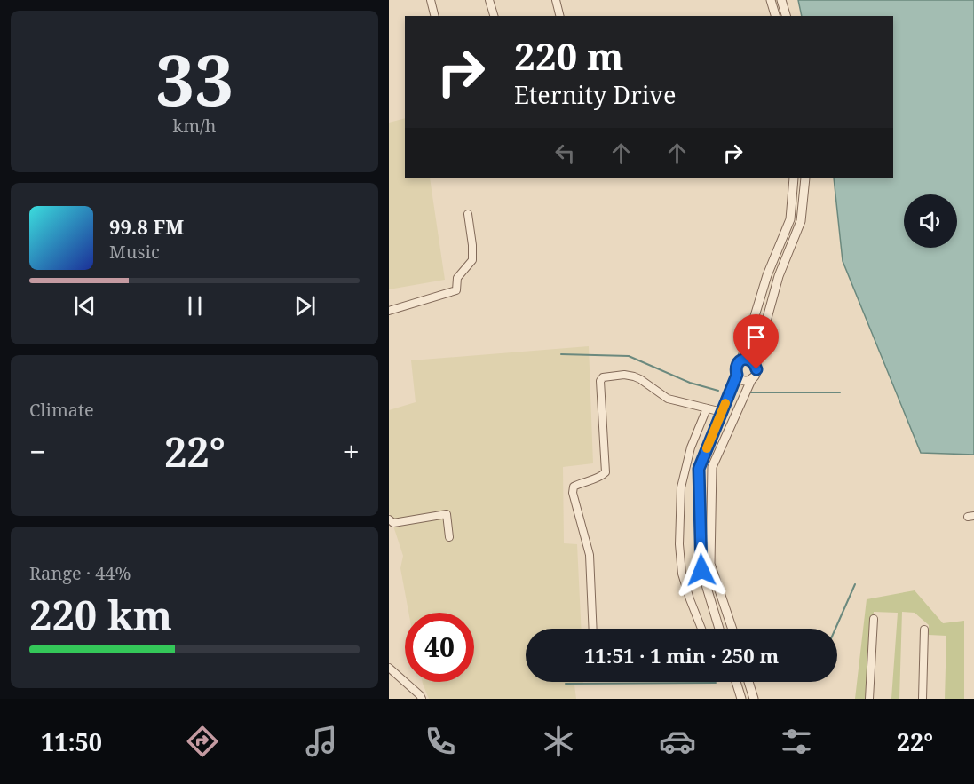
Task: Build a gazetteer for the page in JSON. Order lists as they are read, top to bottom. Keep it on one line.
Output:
{"page":{"tile":[["33","km/h"],"Climate",["Range · 44%","220 km"]],"turn":["220 m","Eternity Drive"],"song":["99.8 FM","Music"],"heat":["−","22°","+"],"limit":"40","trip":"11:51 · 1 min · 250 m","tabs":["11:50","22°"]}}
